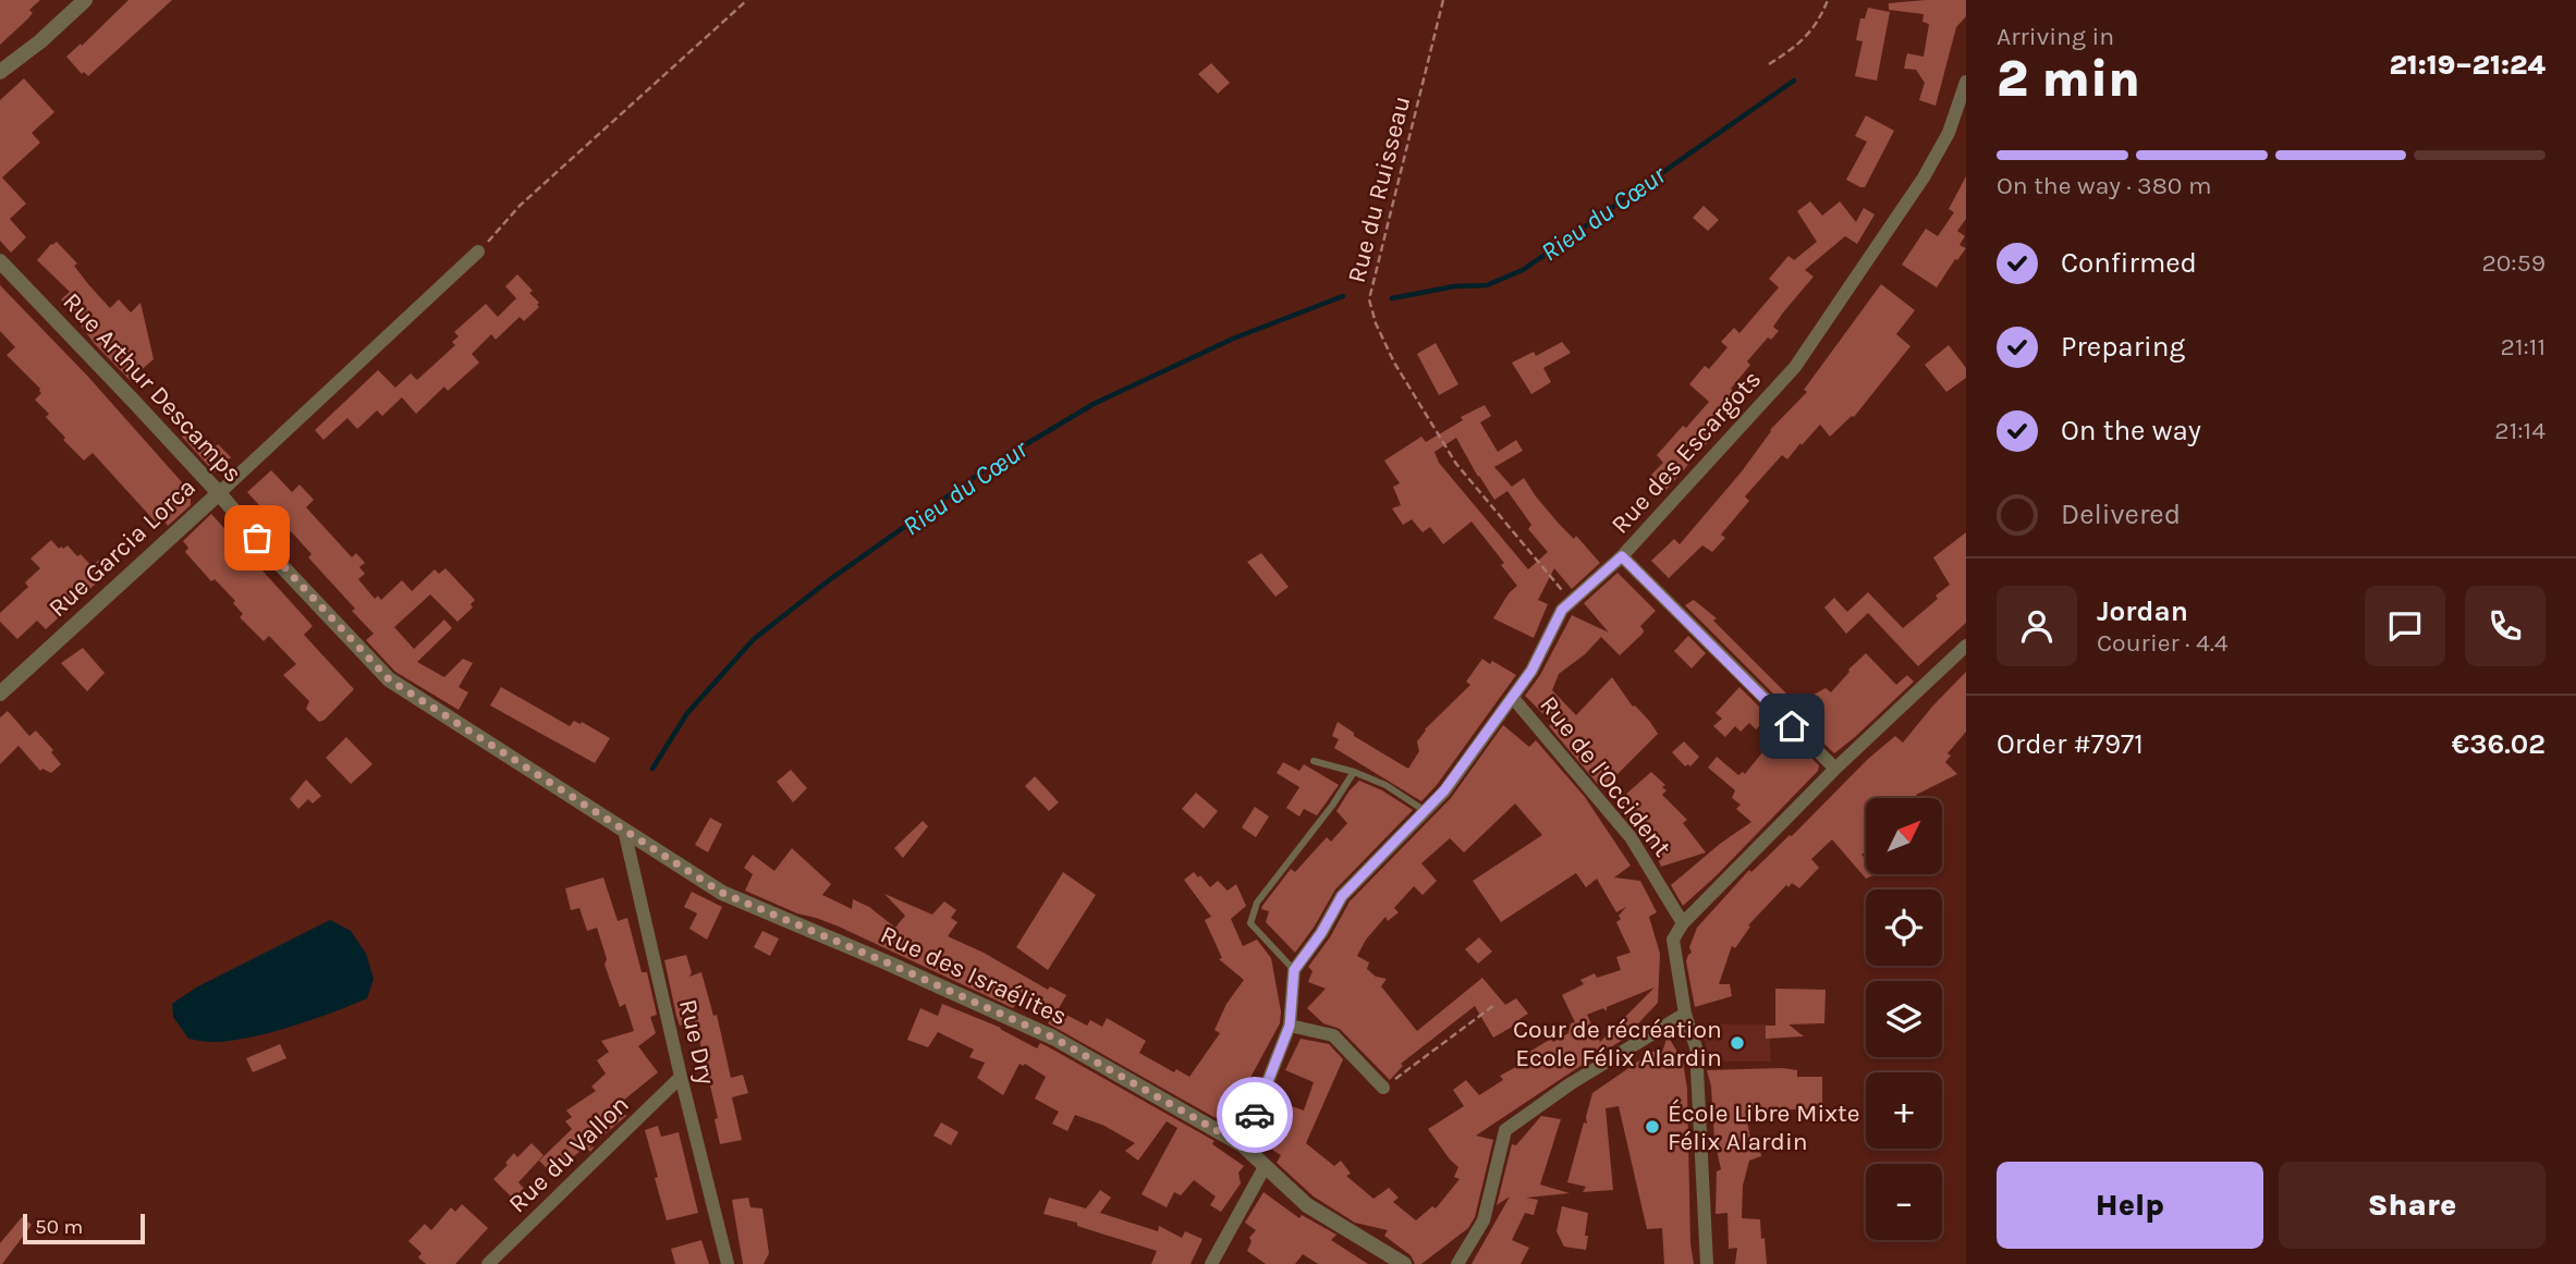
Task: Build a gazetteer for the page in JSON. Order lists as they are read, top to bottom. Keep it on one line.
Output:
{"streets":{"street":["Rue Arthur Descamps","Rue des Escargots","Rue Garcia Lorca","Rue de l'Occident","Rue des Israélites","Rue Dry","Rue du Vallon"],"path":["Rue du Ruisseau"]},"crossings":[["Rue du Ruisseau","Rue des Escargots"],["Rue Arthur Descamps","Rue Garcia Lorca"],["Rue Arthur Descamps","Rue des Israélites"],["Rue Arthur Descamps","Rue Dry"],["Rue des Escargots","Rue de l'Occident"],["Rue des Israélites","Rue Dry"],["Rue Dry","Rue du Vallon"]],"water":["Rieu du Cœur"],"places":["Cour de récréation Ecole Félix Alardin","École Libre Mixte Félix Alardin"],"scale_bar":"50 m","north":"top right","page":{"heading":["2 min","Arriving in","21:19–21:24"],"panel":["Jordan","Courier · 4.4","Order #7971","€36.02"],"bar":"On the way · 380 m","list":[["Confirmed","20:59"],["Preparing","21:11"],["On the way","21:14"],"Delivered"],"map_buttons":["+","−"],"buttons":["Help","Share"],"scale":"50 m"}}
